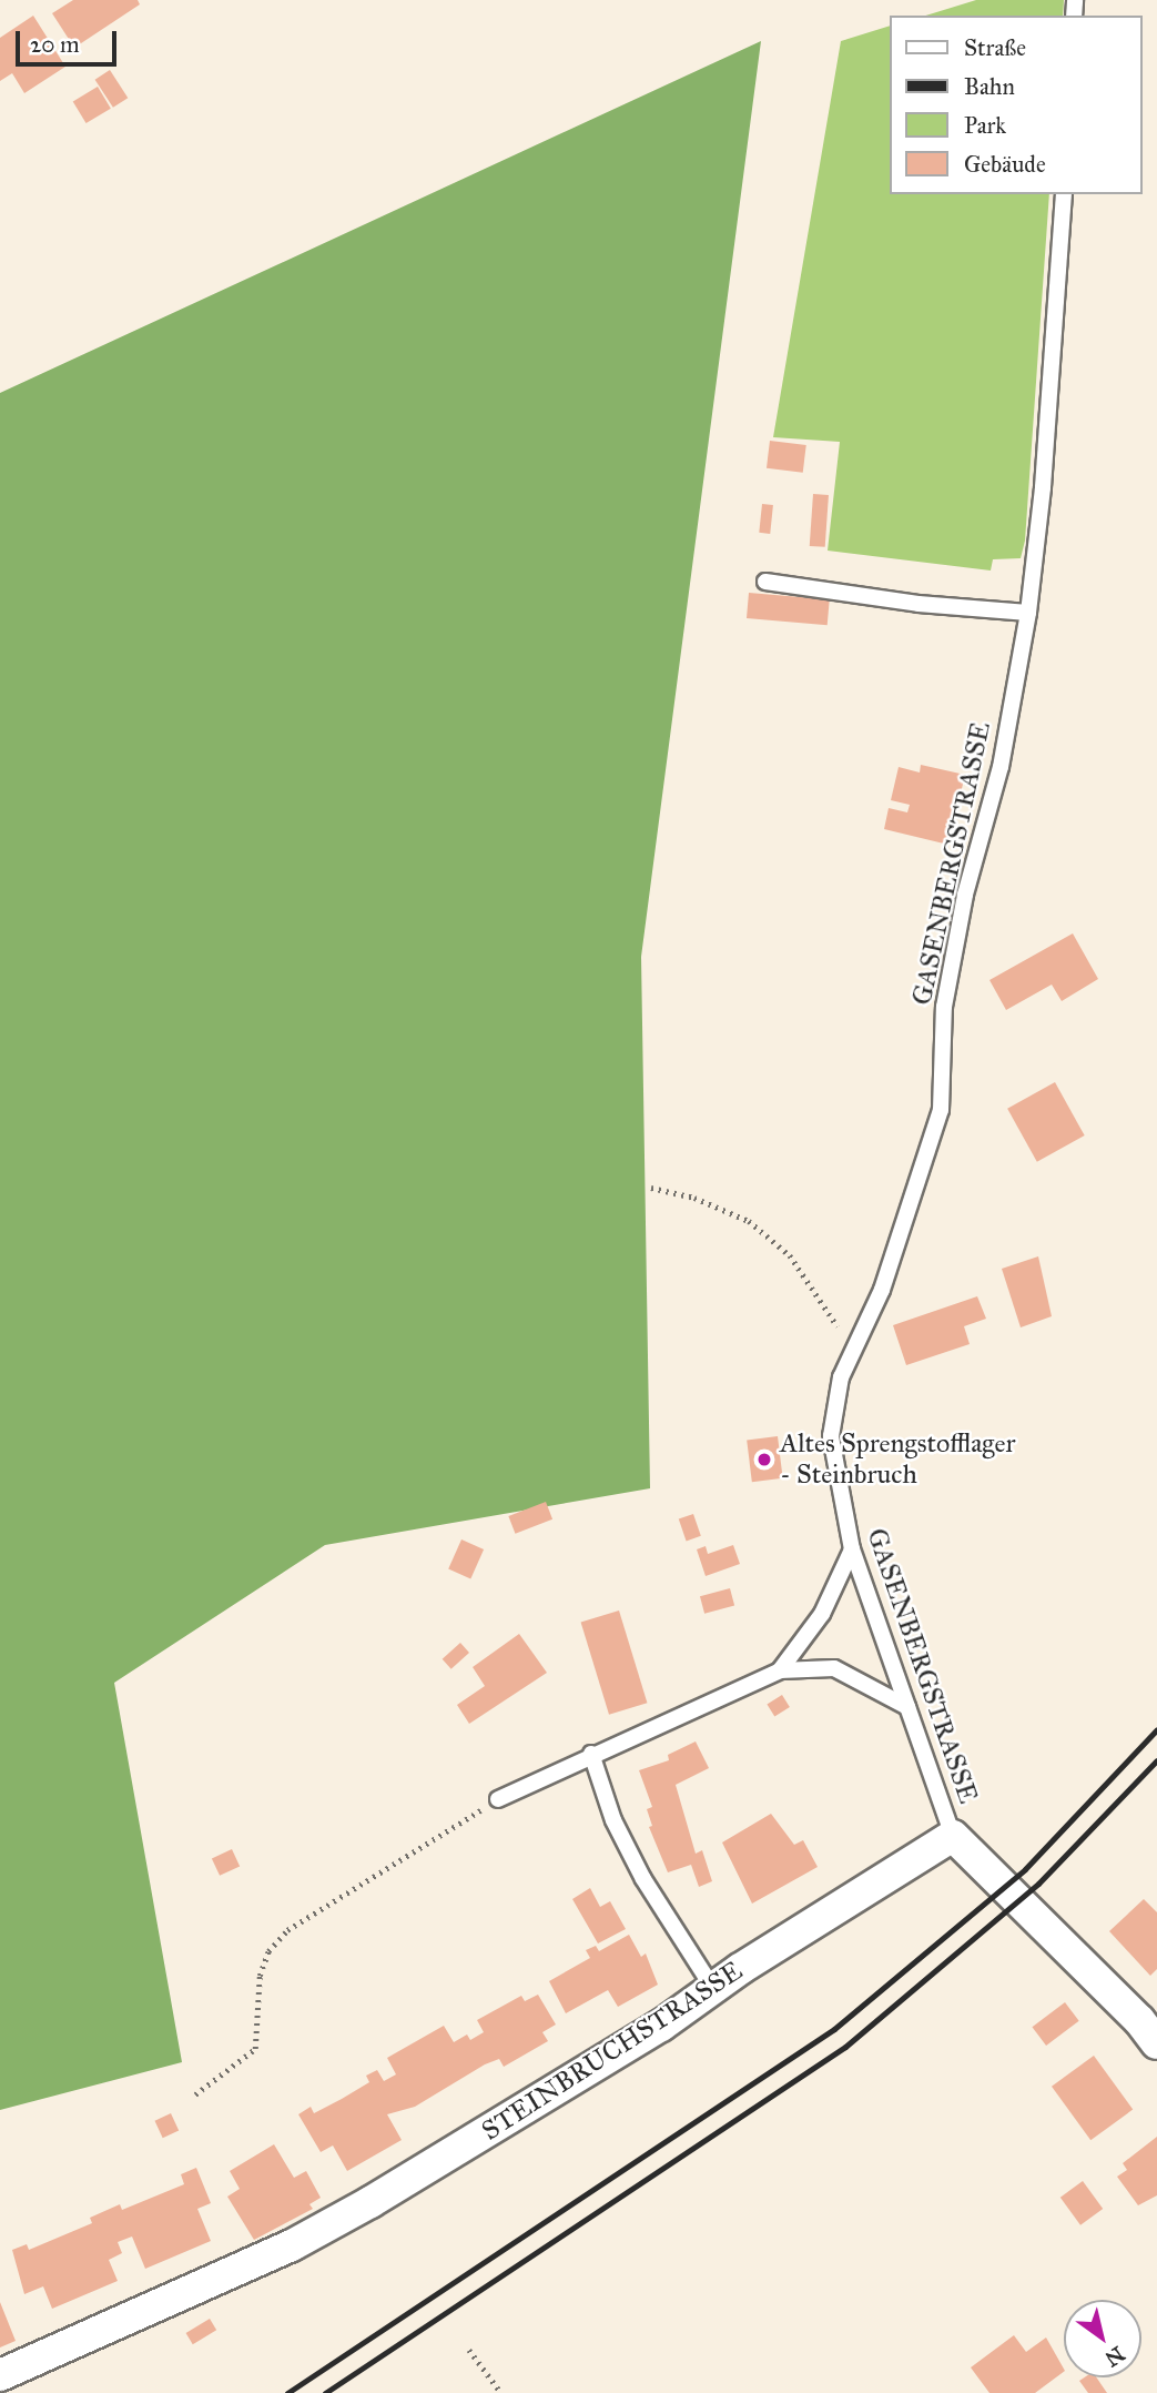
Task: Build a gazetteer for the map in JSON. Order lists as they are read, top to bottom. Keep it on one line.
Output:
{"streets":{"street":["STEINBRUCHSTRASSE"],"lane":["GASENBERGSTRASSE"]},"crossings":[["GASENBERGSTRASSE","STEINBRUCHSTRASSE"]],"places":["Altes Sprengstofflager - Steinbruch"],"legend":["Straße","Bahn","Park","Gebäude"],"scale_bar":"20 m","north":"bottom right"}
